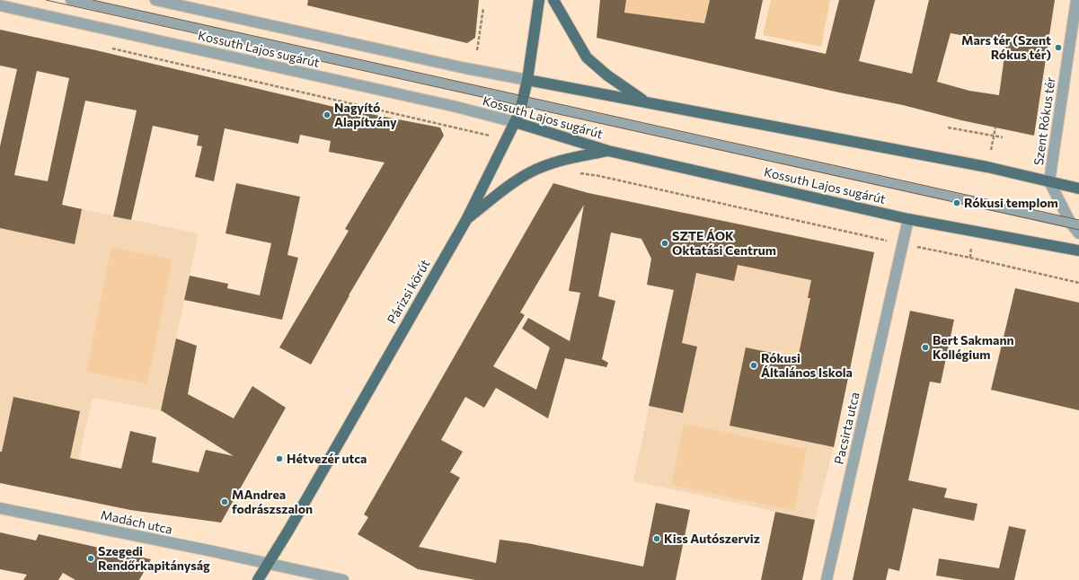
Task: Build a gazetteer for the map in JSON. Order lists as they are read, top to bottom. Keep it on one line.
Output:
{"streets":{"main road":["Kossuth Lajos sugárút","Párizsi körút"],"street":["Szent Rókus tér","Pacsirta utca","Madách utca"]},"crossings":[["Kossuth Lajos sugárút","Szent Rókus tér"],["Kossuth Lajos sugárút","Párizsi körút"],["Kossuth Lajos sugárút","Pacsirta utca"],["Párizsi körút","Madách utca"]],"places":["Mars tér (Szent Rókus tér)","Nagyító Alapítvány","Rókusi templom","SZTE ÁOK Oktatási Centrum","Bert Sakmann Kollégium","Rókusi Általános Iskola","Hétvezér utca","MAndrea fodrászszalon","Kiss Autószerviz","Szegedi Rendőrkapitányság"]}
